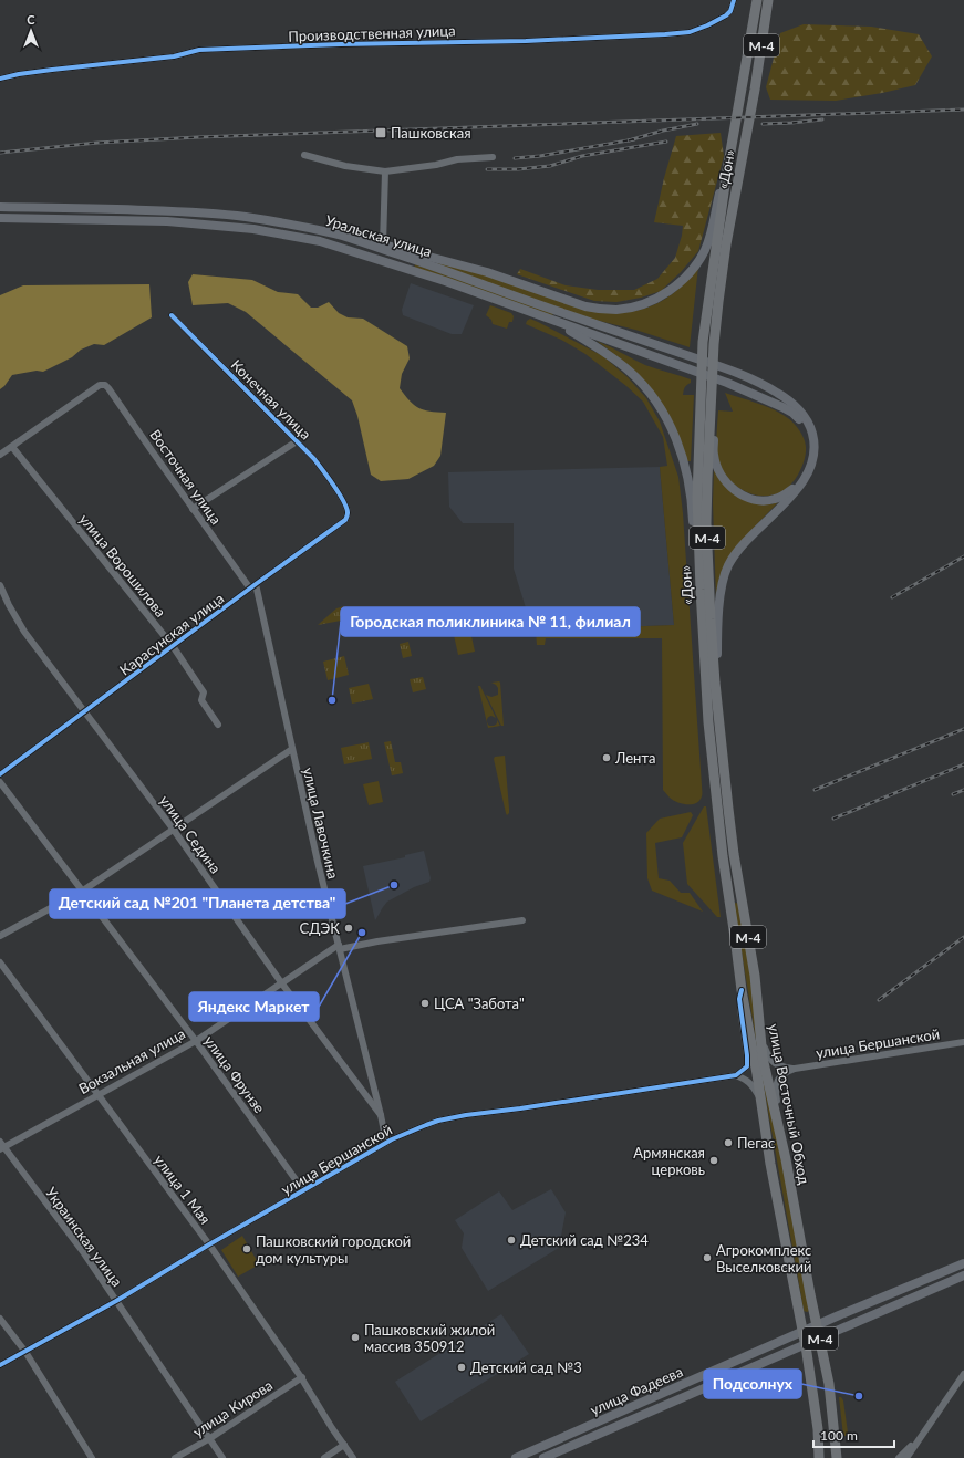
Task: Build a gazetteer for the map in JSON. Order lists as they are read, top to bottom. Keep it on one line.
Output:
{"streets":{"highway":["М-4","«Дон»","улица Восточный Обход"],"main road":["Уральская улица","улица Фадеева"],"street":["Производственная улица","Конечная улица","Восточная улица","улица Ворошилова","Карасунская улица","улица Лавочкина","улица Седина","улица Бершанской","Вокзальная улица","улица Фрунзе","улица 1 Мая","Украинская улица","улица Кирова"]},"crossings":[["«Дон»","Уральская улица"],["«Дон»","улица Восточный Обход"],["Уральская улица","улица Восточный Обход"],["Конечная улица","Карасунская улица"],["Восточная улица","улица Ворошилова"],["Восточная улица","Карасунская улица"],["Восточная улица","улица Лавочкина"],["улица Ворошилова","Карасунская улица"],["Карасунская улица","улица Лавочкина"],["Карасунская улица","улица Седина"],["улица Лавочкина","улица Седина"],["улица Лавочкина","улица Бершанской"],["улица Лавочкина","Вокзальная улица"],["улица Седина","Вокзальная улица"],["улица Бершанской","улица Фрунзе"],["улица Бершанской","улица Восточный Обход"],["улица Бершанской","улица 1 Мая"],["улица Бершанской","Украинская улица"],["Вокзальная улица","улица Фрунзе"],["Вокзальная улица","улица 1 Мая"],["Вокзальная улица","Украинская улица"],["улица 1 Мая","улица Кирова"],["Украинская улица","улица Кирова"]],"places":{"transit":["Пашковская"],"other":["Городская поликлиника № 11, филиал","Лента","Детский сад №201 \"Планета детства\"","СДЭК","Яндекс Маркет","ЦСА \"Забота\"","Пегас","Армянская церковь","Детский сад №234","Пашковский городской дом культуры","Агрокомплекс Выселковский","Пашковский жилой массив 350912","Детский сад №3","Подсолнух"]},"scale_bar":"100 m","north":"top"}
